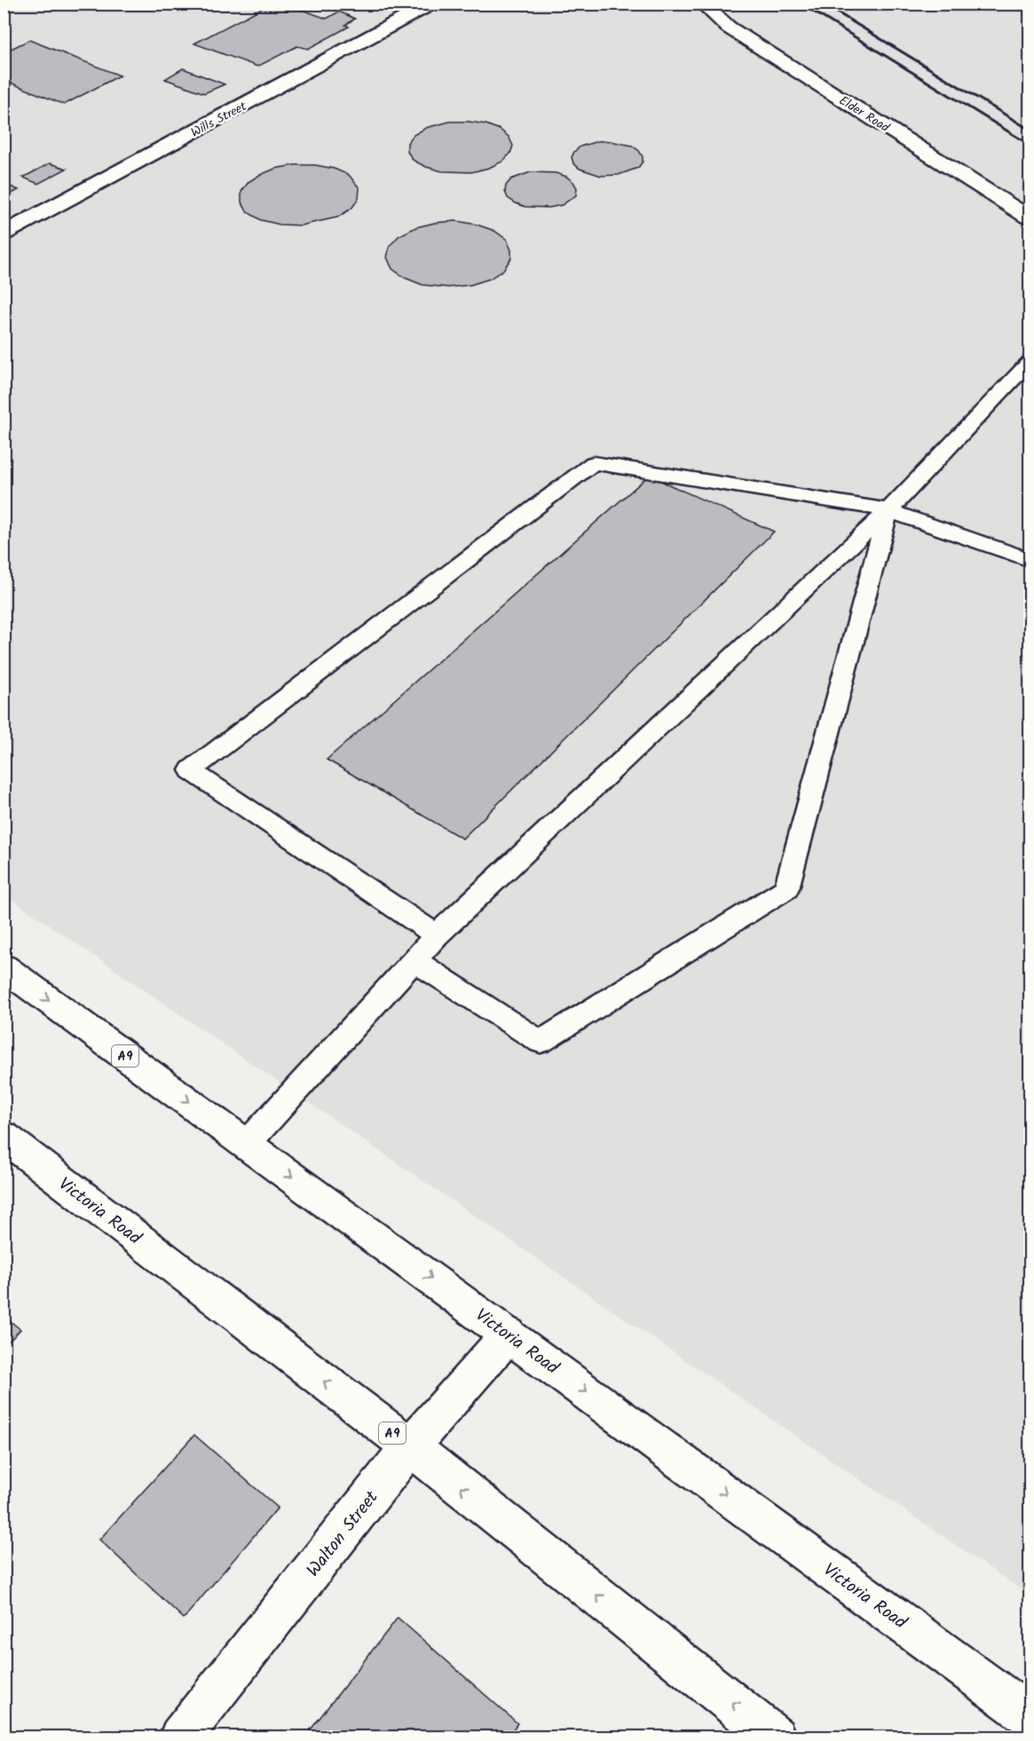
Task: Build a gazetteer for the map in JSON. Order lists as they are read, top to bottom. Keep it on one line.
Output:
{"streets":{"main road":["Elder Road","Wills Street","A9","Victoria Road","Walton Street"]},"crossings":[["Victoria Road","Walton Street"]]}
